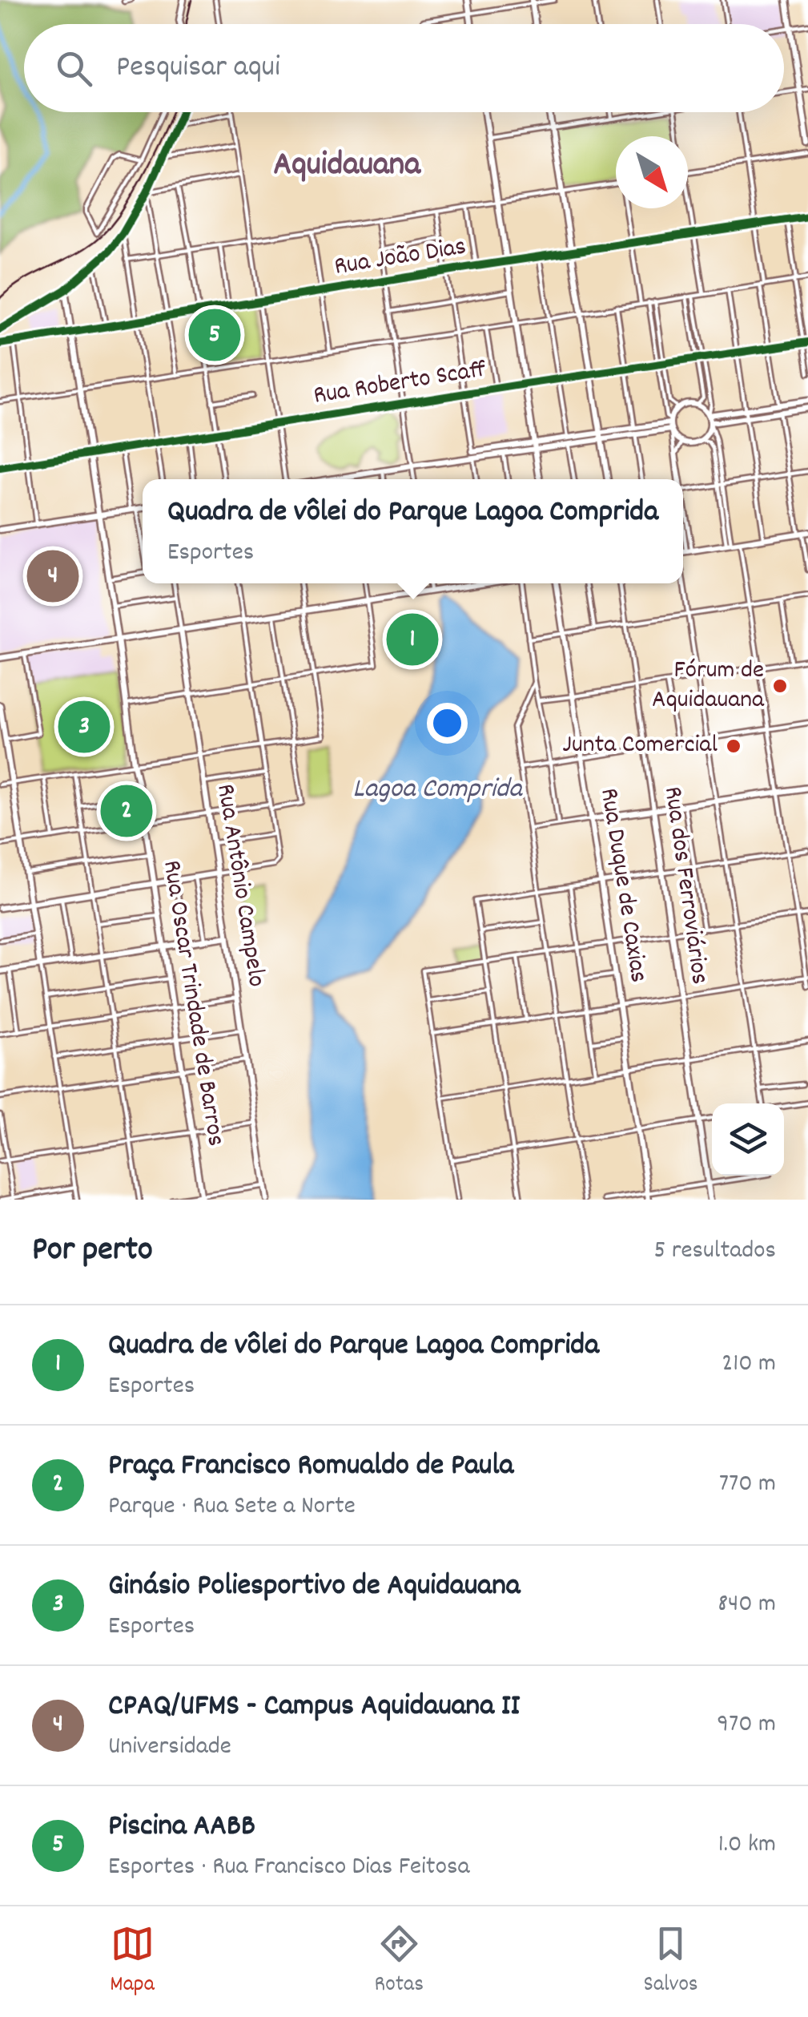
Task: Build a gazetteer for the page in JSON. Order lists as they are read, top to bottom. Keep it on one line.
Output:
{"streets":{"main road":["Rua Antônio Campelo","Rua Duque de Caxias","Rua dos Ferroviários","Rua Oscar Trindade de Barros"],"street":["Rua João Dias","Rua Roberto Scaff"]},"crossings":[["Rua João Dias","Rua Oscar Trindade de Barros"],["Rua Roberto Scaff","Rua Oscar Trindade de Barros"]],"districts":["Aquidauana"],"water":["Lagoa Comprida"],"places":["Fórum de Aquidauana","Junta Comercial"],"north":"bottom right","page":{"search":"Pesquisar aqui","pins":["5","4","1","3","2"],"popup":["Quadra de vôlei do Parque Lagoa Comprida","Esportes"],"heading":["Por perto","5 resultados"],"list":[{"mark":"1","name":"Quadra de vôlei do Parque Lagoa Comprida","note":"Esportes","value":"210 m"},{"mark":"2","name":"Praça Francisco Romualdo de Paula","note":"Parque · Rua Sete a Norte","value":"770 m"},{"mark":"3","name":"Ginásio Poliesportivo de Aquidauana","note":"Esportes","value":"840 m"},{"mark":"4","name":"CPAQ/UFMS - Campus Aquidauana II","note":"Universidade","value":"970 m"},{"mark":"5","name":"Piscina AABB","note":"Esportes · Rua Francisco Dias Feitosa","value":"1.0 km"}],"nav":["Mapa","Rotas","Salvos"]}}
